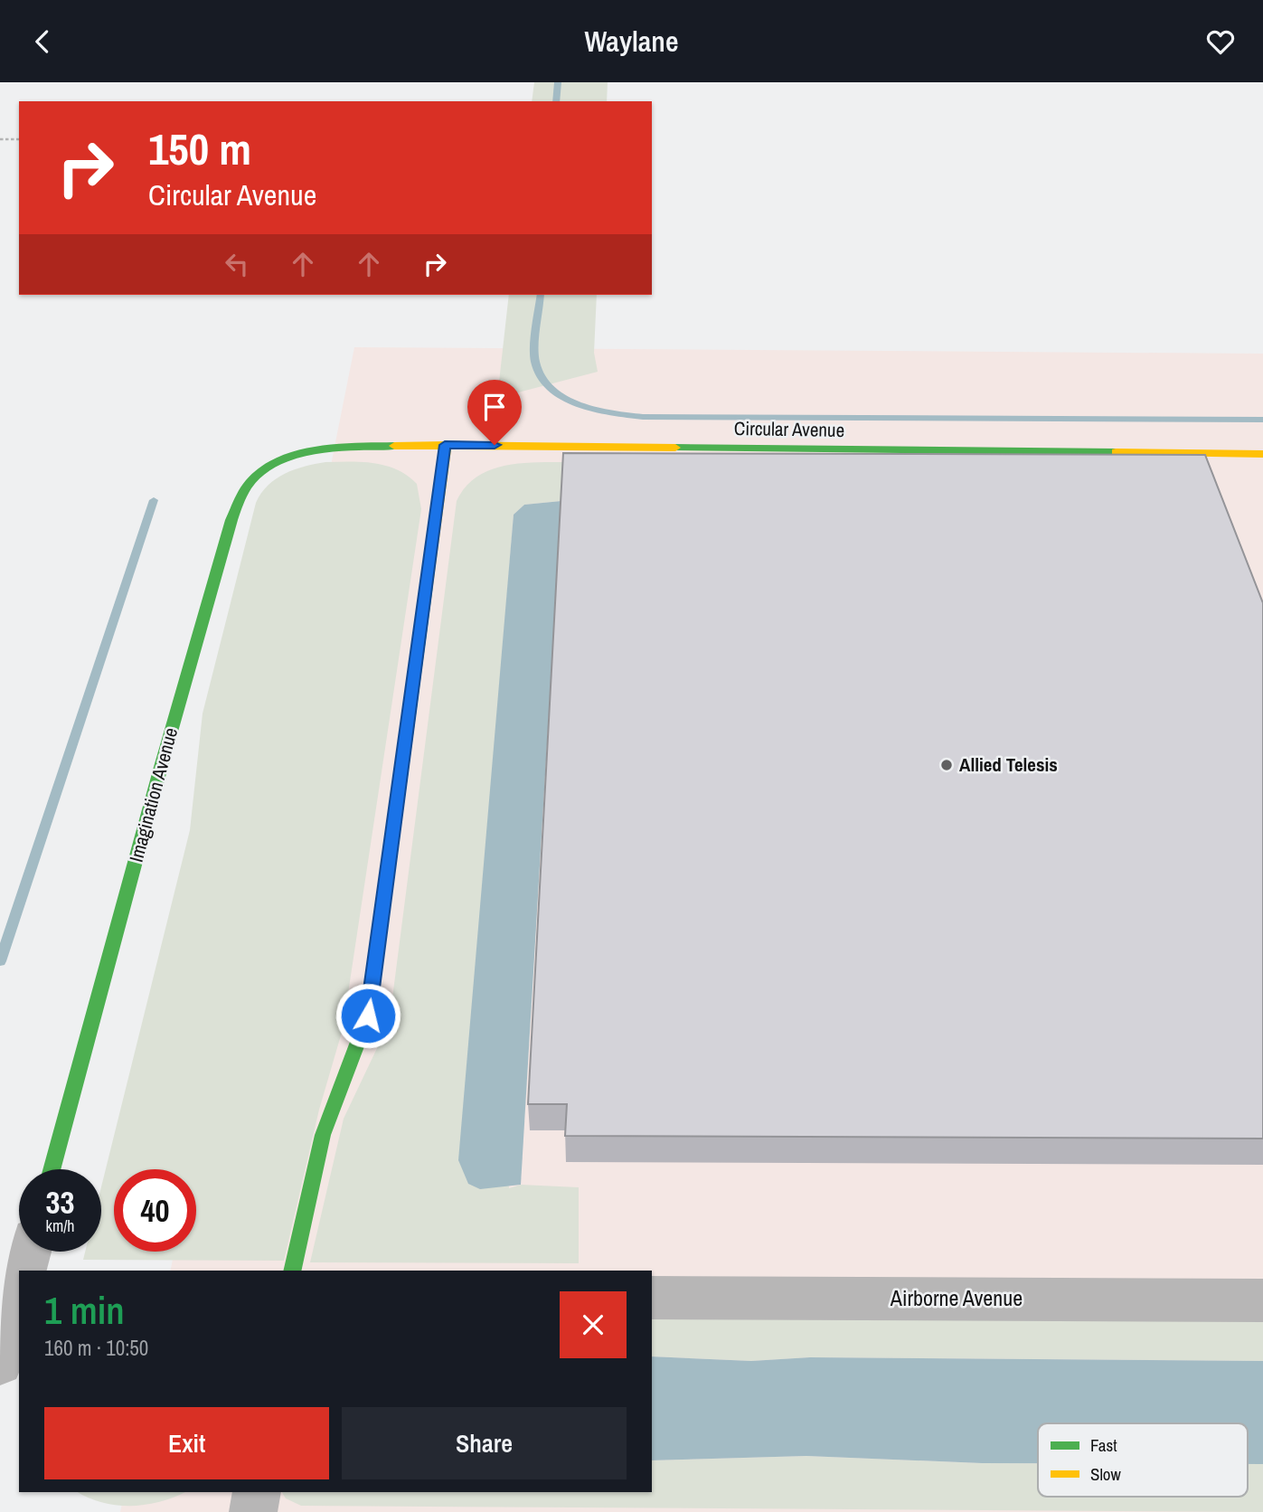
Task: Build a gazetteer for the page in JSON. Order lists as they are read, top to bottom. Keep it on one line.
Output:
{"streets":{"street":["Circular Avenue","Imagination Avenue","Airborne Avenue"]},"crossings":[["Circular Avenue","Imagination Avenue"]],"places":["Allied Telesis"],"legend":["Fast","Slow"],"page":{"header":"Waylane","turn":["150 m","Circular Avenue"],"speed":"33 km/h","limit":"40","heading":["1 min","160 m · 10:50"],"buttons":["Exit","Share"]}}
